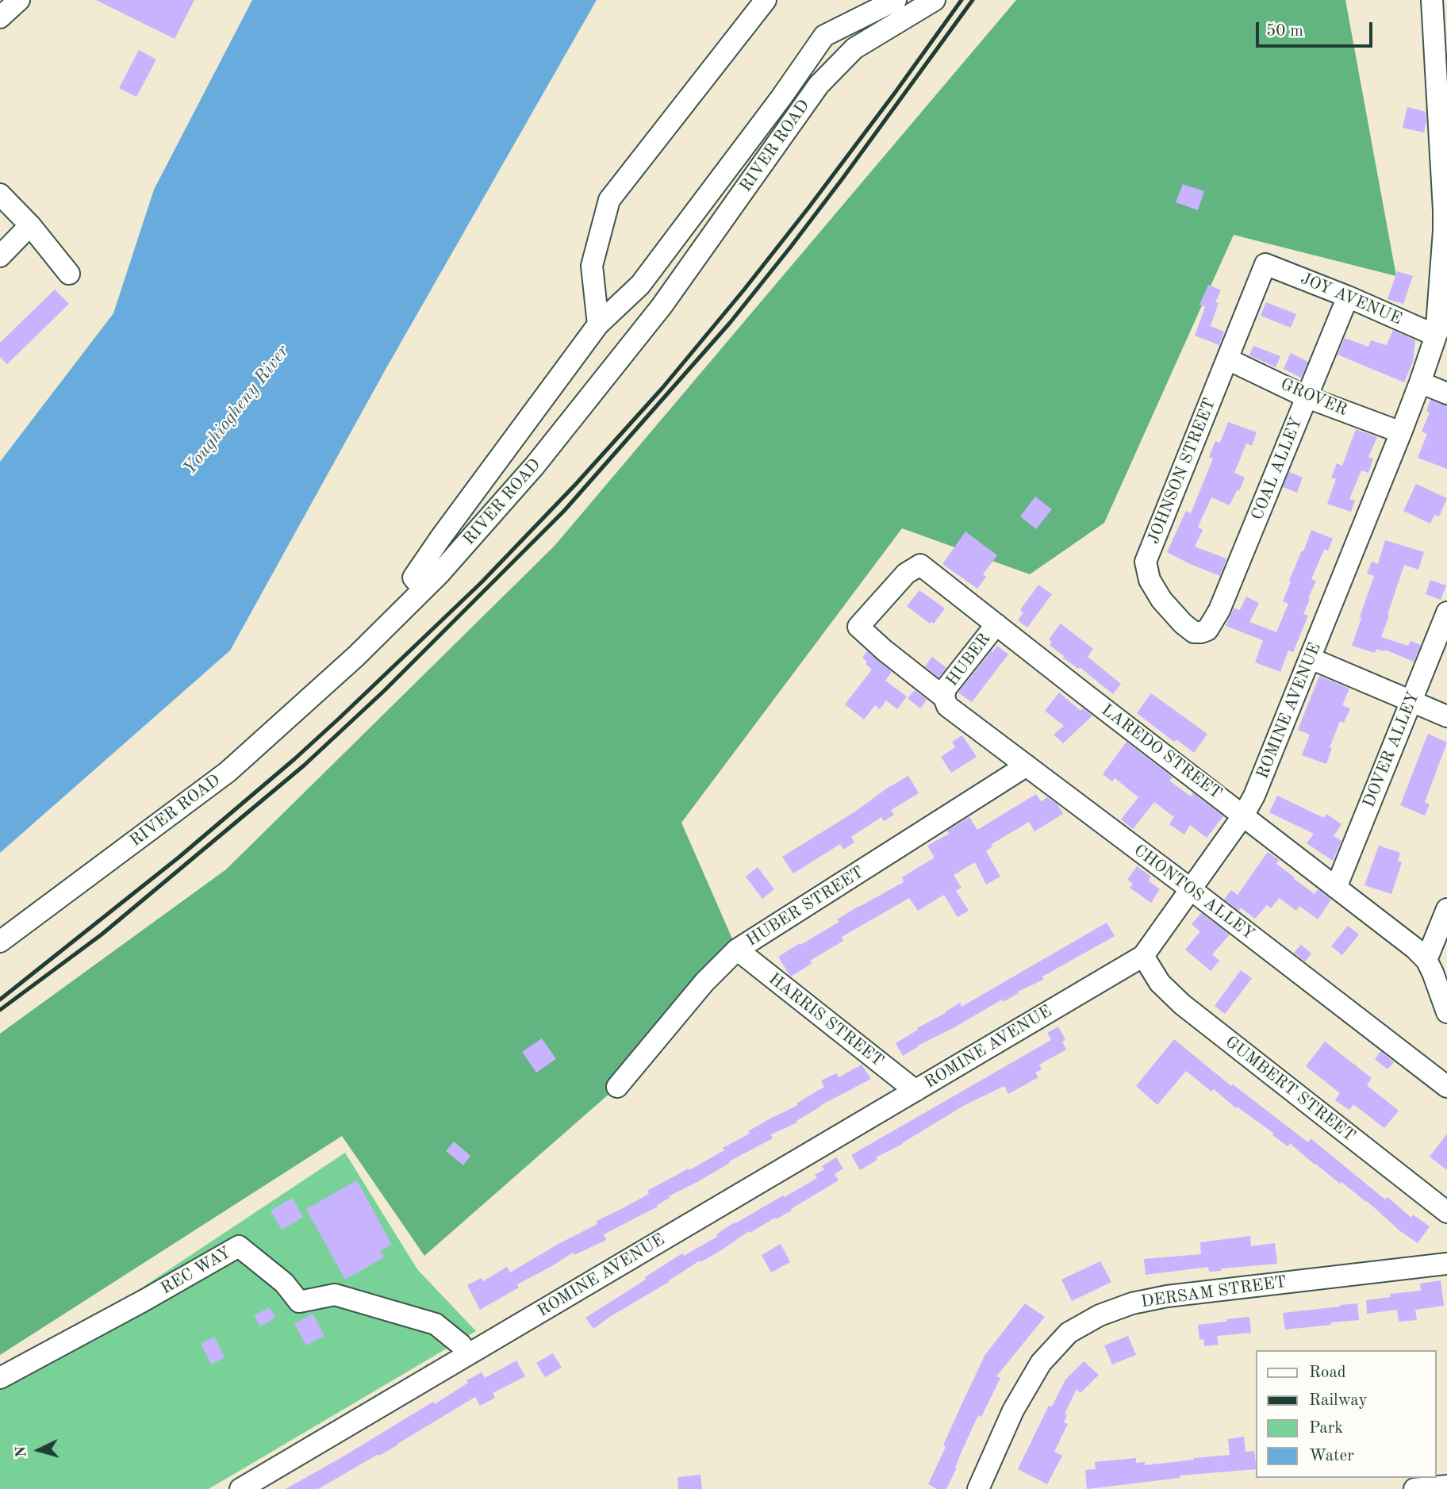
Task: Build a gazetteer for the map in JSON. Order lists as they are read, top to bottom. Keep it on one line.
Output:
{"streets":{"street":["RIVER ROAD","JOY AVENUE","GROVER","COAL ALLEY","JOHNSON STREET","HUBER","ROMINE AVENUE","DOVER ALLEY","LAREDO STREET","CHONTOS ALLEY","HUBER STREET","HARRIS STREET","GUMBERT STREET","REC WAY","DERSAM STREET"]},"crossings":[["JOY AVENUE","COAL ALLEY"],["JOY AVENUE","JOHNSON STREET"],["JOY AVENUE","ROMINE AVENUE"],["GROVER","COAL ALLEY"],["GROVER","JOHNSON STREET"],["GROVER","ROMINE AVENUE"],["COAL ALLEY","JOHNSON STREET"],["HUBER","LAREDO STREET"],["HUBER","CHONTOS ALLEY"],["ROMINE AVENUE","LAREDO STREET"],["ROMINE AVENUE","CHONTOS ALLEY"],["ROMINE AVENUE","HARRIS STREET"],["ROMINE AVENUE","GUMBERT STREET"],["ROMINE AVENUE","REC WAY"],["DOVER ALLEY","LAREDO STREET"],["LAREDO STREET","CHONTOS ALLEY"],["CHONTOS ALLEY","HUBER STREET"],["HUBER STREET","HARRIS STREET"]],"water":["Youghiogheny River"],"legend":["Road","Railway","Park","Water"],"scale_bar":"50 m","north":"left"}
